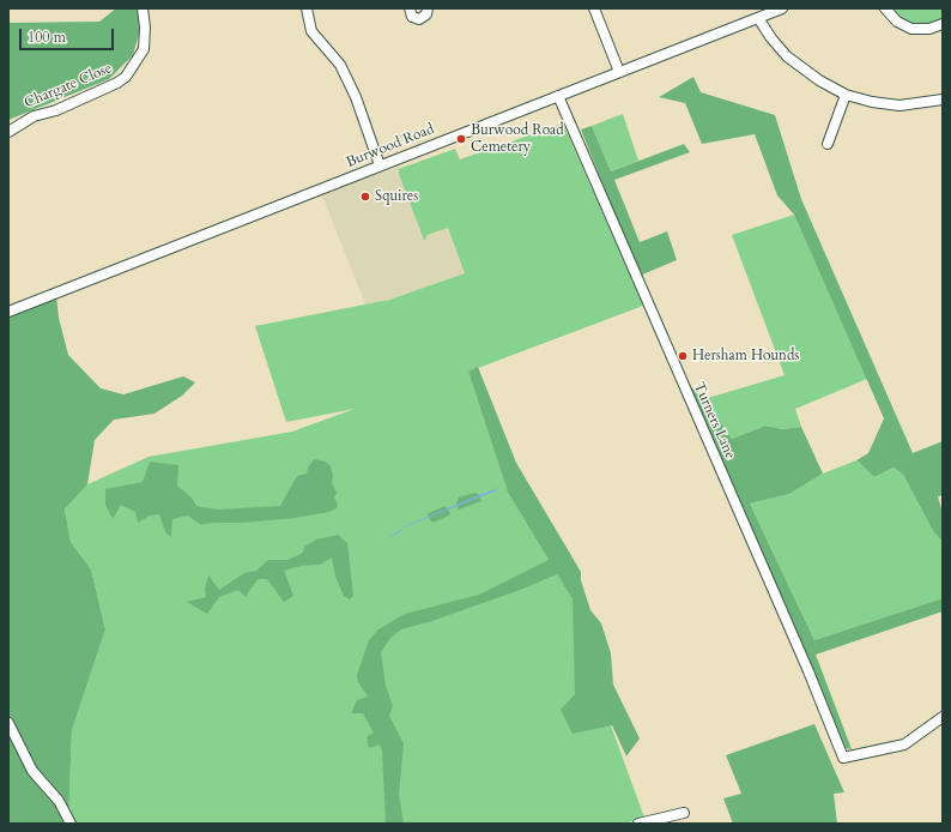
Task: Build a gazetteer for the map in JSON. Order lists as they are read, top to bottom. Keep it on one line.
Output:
{"streets":{"street":["Chargate Close","Burwood Road","Turners Lane"]},"crossings":[["Burwood Road","Turners Lane"]],"places":["Burwood Road Cemetery","Squires","Hersham Hounds"],"scale_bar":"100 m"}
